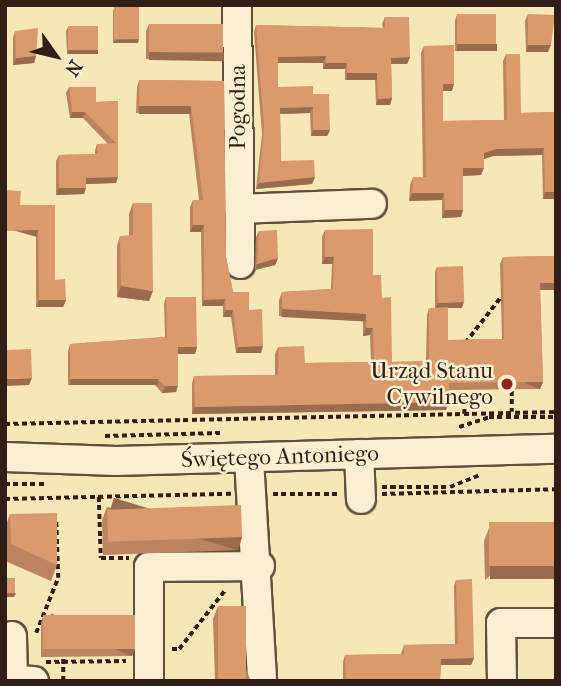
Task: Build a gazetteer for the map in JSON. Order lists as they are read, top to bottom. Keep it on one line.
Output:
{"streets":{"street":["Pogodna","Świętego Antoniego"]},"places":["Urząd Stanu Cywilnego"],"north":"bottom right"}
